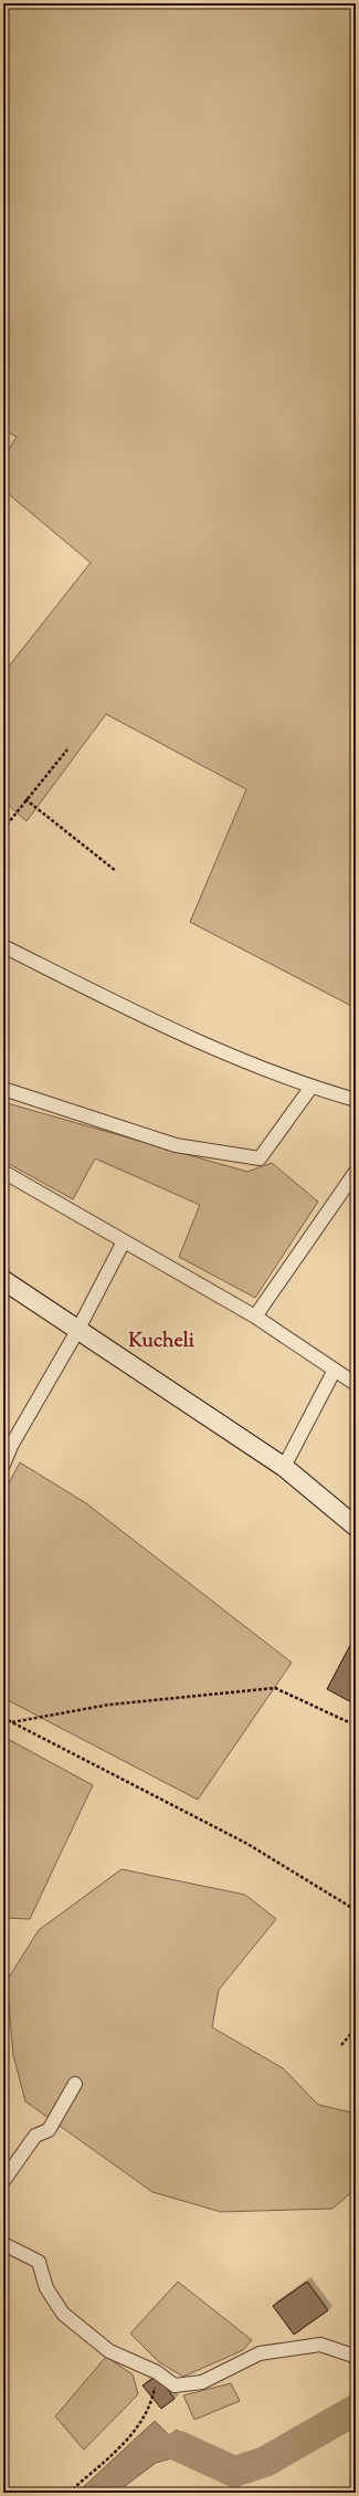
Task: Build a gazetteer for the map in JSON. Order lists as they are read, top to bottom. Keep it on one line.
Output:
{"districts":["Kucheli"]}
